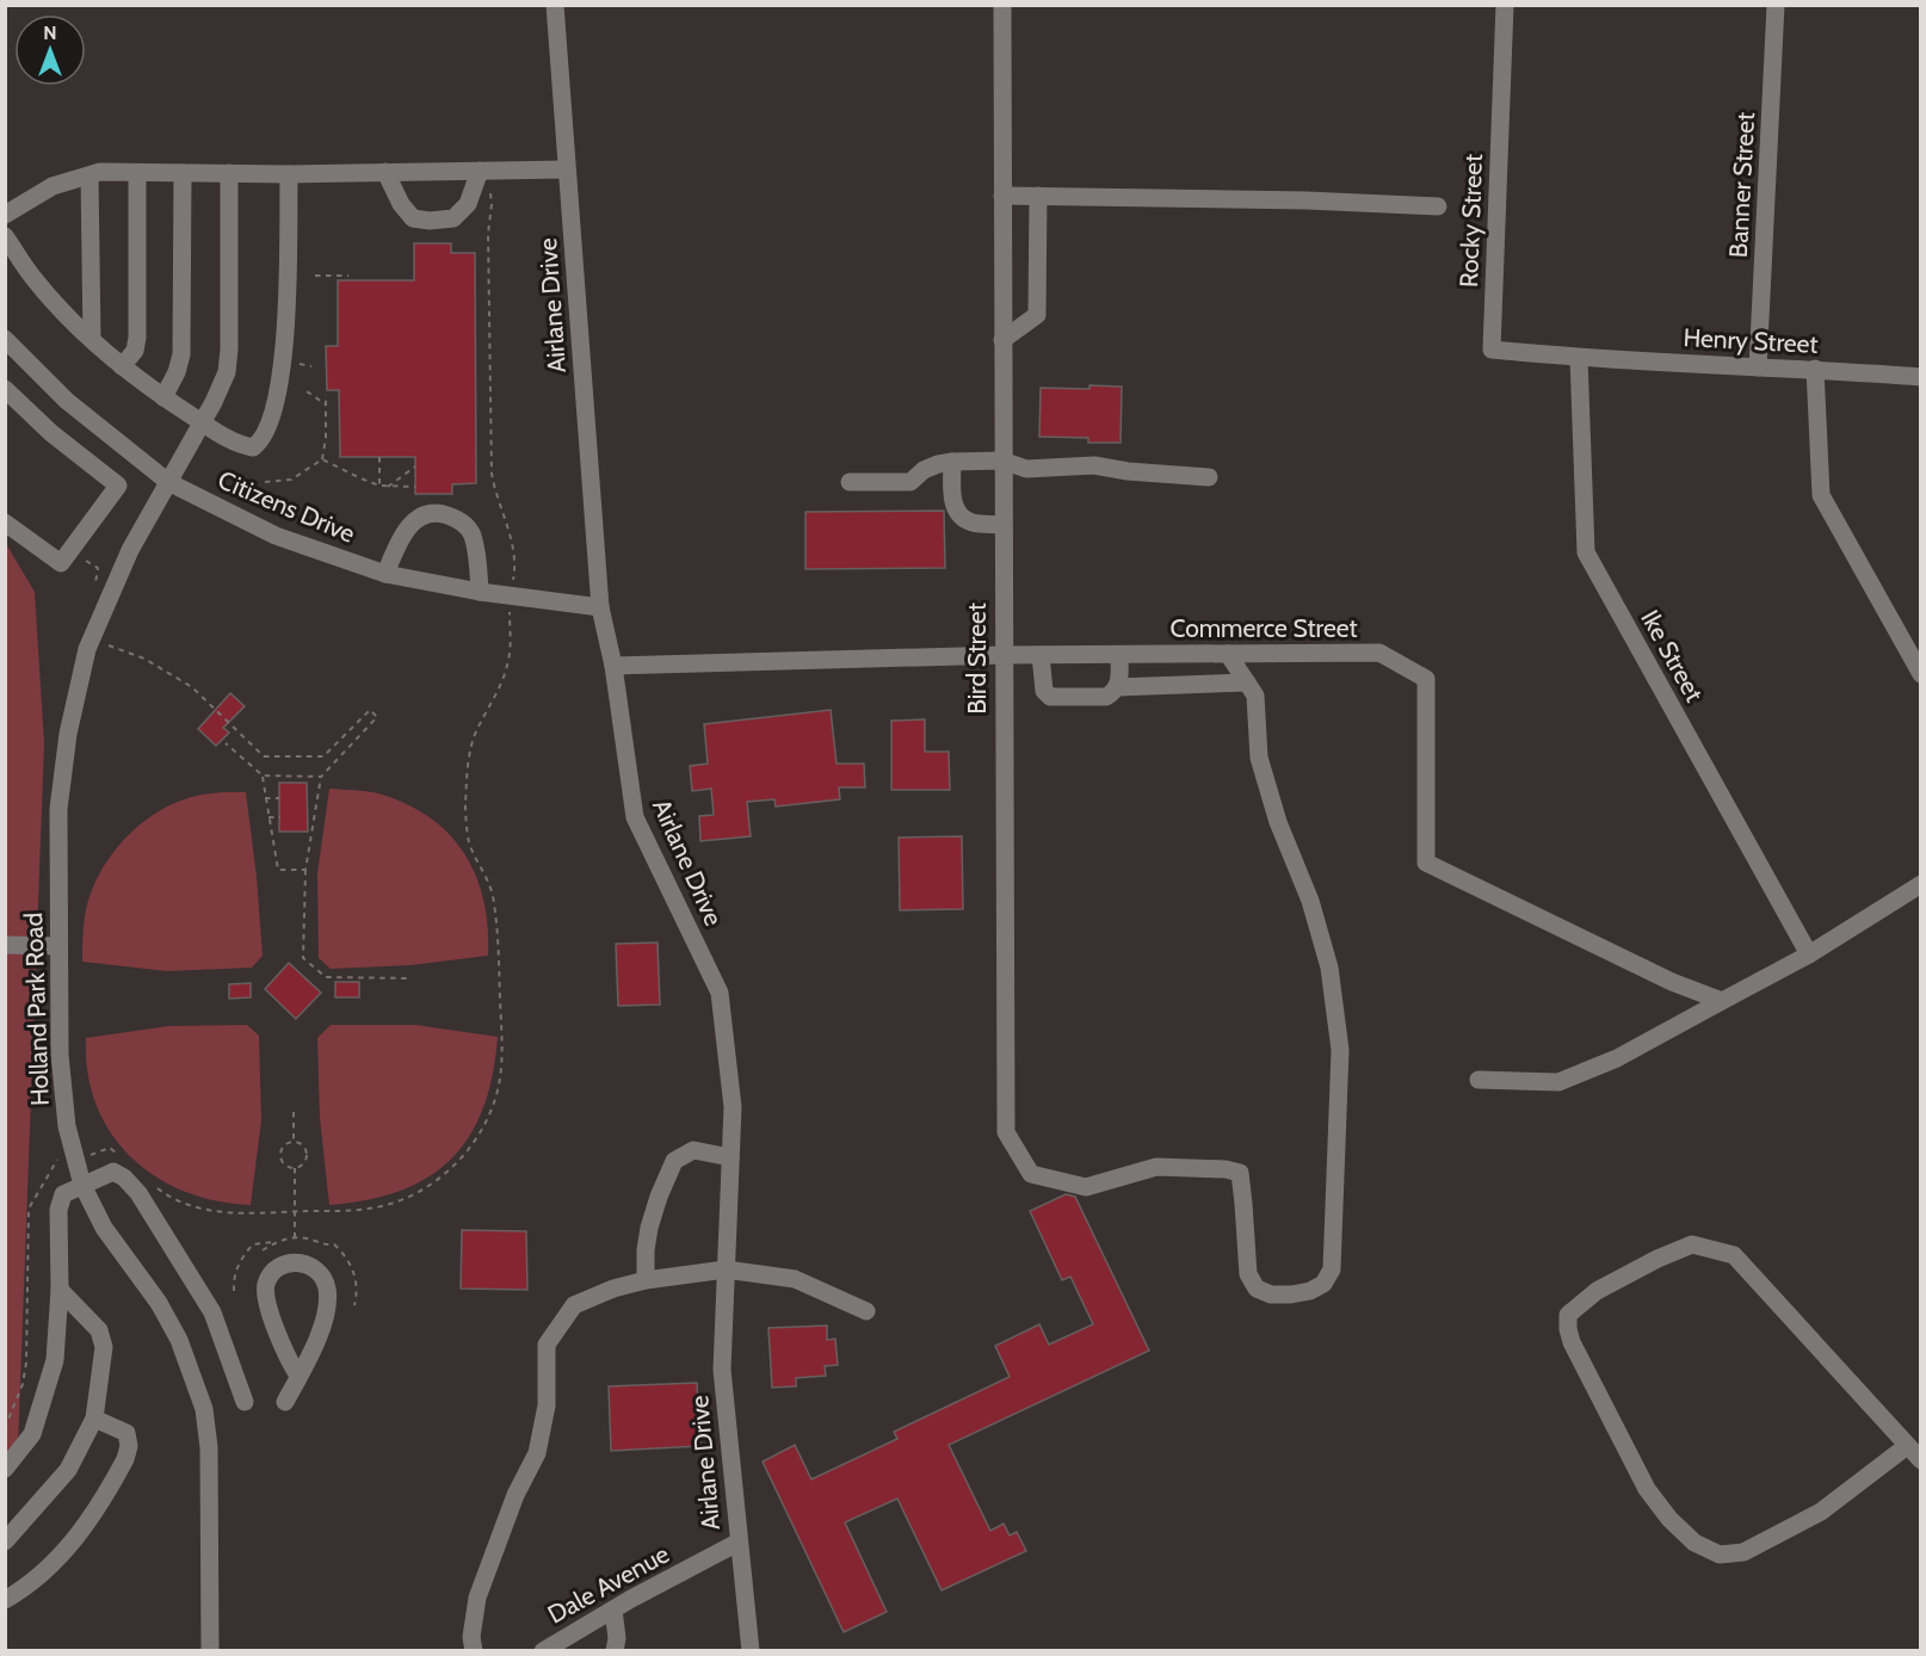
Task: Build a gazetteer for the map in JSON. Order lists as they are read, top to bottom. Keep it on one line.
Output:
{"streets":{"street":["Banner Street","Rocky Street","Airlane Drive","Henry Street","Citizens Drive","Commerce Street","Ike Street","Bird Street","Holland Park Road","Dale Avenue"]},"crossings":[["Banner Street","Henry Street"],["Rocky Street","Henry Street"],["Rocky Street","Ike Street"],["Airlane Drive","Citizens Drive"],["Airlane Drive","Commerce Street"],["Airlane Drive","Dale Avenue"],["Henry Street","Ike Street"],["Citizens Drive","Holland Park Road"],["Commerce Street","Bird Street"]],"north":"top"}
